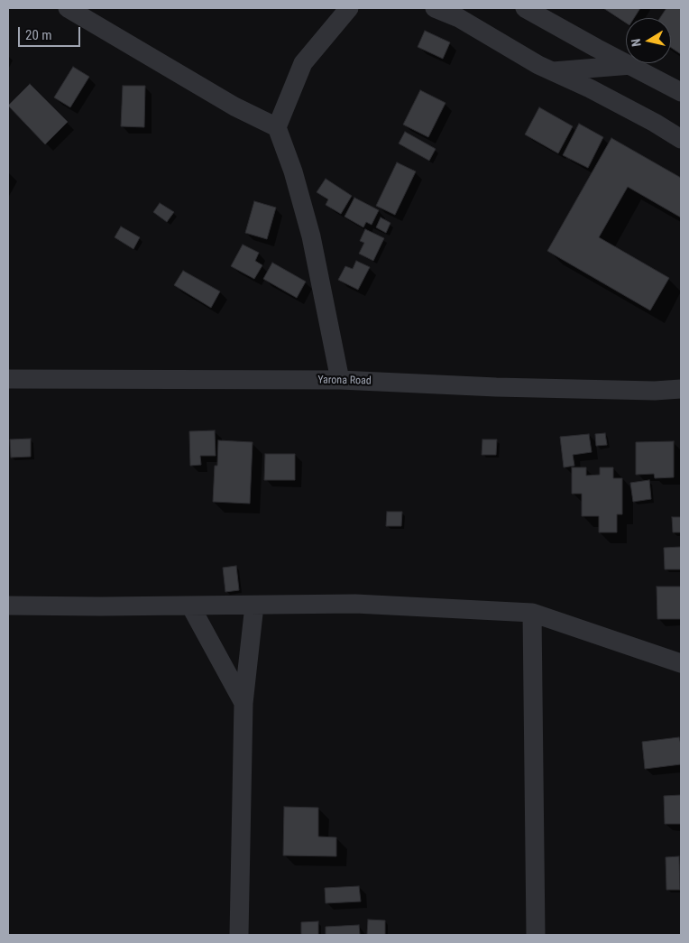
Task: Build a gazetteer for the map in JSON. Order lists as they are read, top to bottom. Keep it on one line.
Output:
{"streets":{"street":["Yarona Road"]},"scale_bar":"20 m","north":"left"}
